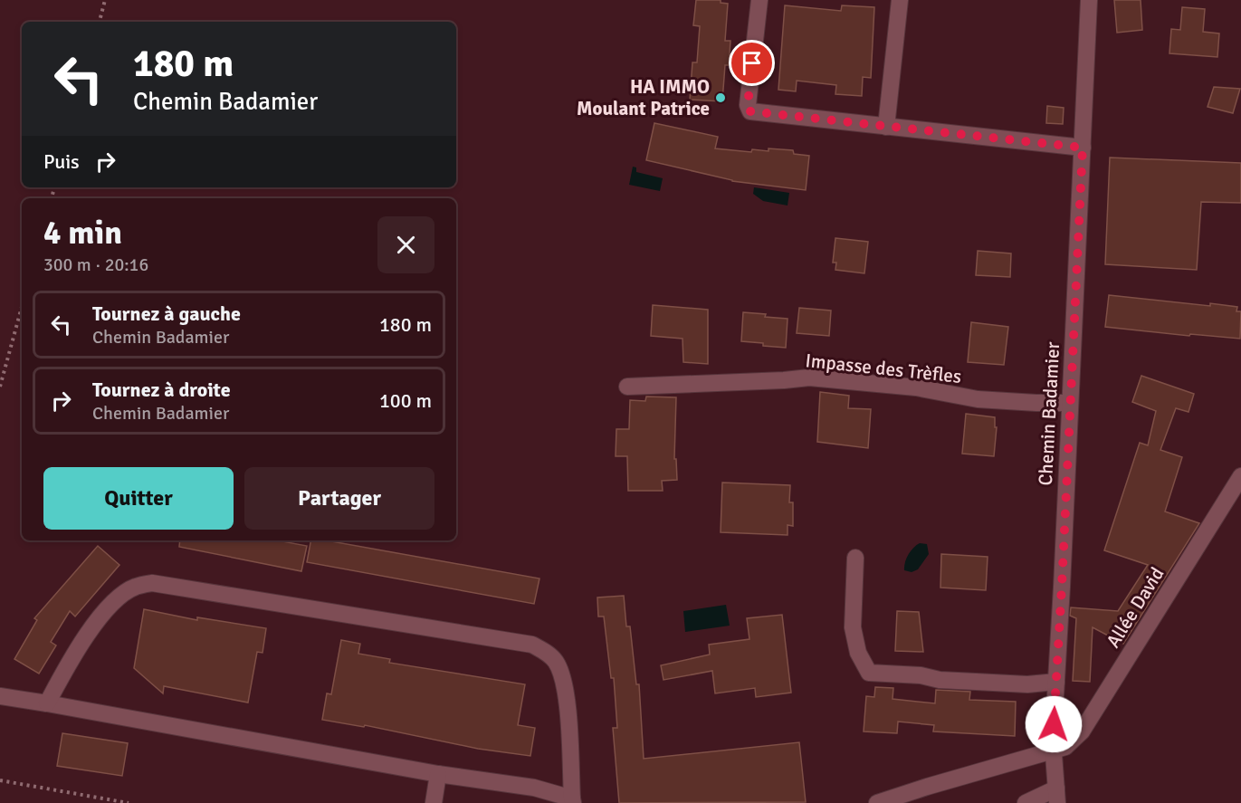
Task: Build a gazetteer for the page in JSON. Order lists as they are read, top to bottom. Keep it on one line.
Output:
{"streets":{"street":["Impasse des Trèfles","Chemin Badamier","Allée David"]},"crossings":[["Impasse des Trèfles","Chemin Badamier"],["Chemin Badamier","Allée David"]],"places":["HA IMMO Moulant Patrice"],"page":{"turn":["180 m","Chemin Badamier"],"then":"Puis","heading":["4 min","300 m · 20:16"],"list":[{"name":"Tournez à gauche","note":"Chemin Badamier","value":"180 m"},{"name":"Tournez à droite","note":"Chemin Badamier","value":"100 m"}],"buttons":["Quitter","Partager"]}}
